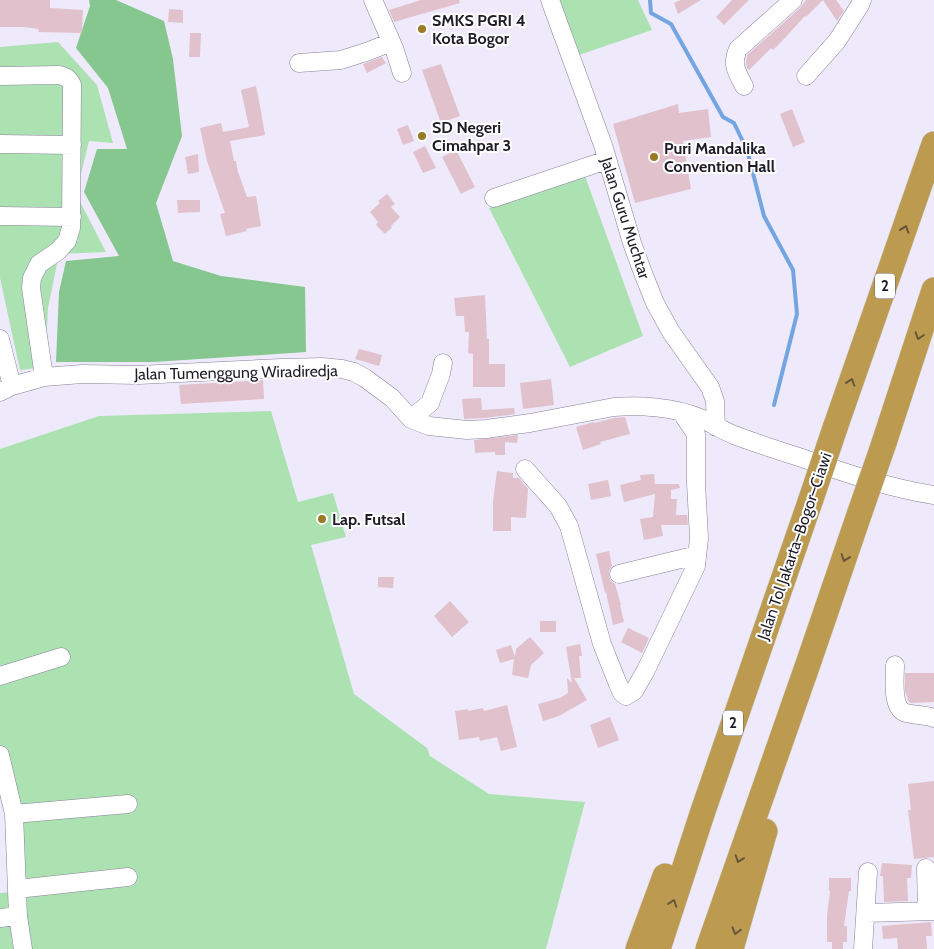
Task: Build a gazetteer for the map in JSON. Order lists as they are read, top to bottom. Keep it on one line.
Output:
{"streets":{"highway":["2","Jalan Tol Jakarta–Bogor–Ciawi"],"street":["Jalan Guru Muchtar","Jalan Tumenggung Wiradiredja"]},"places":["SMKS PGRI 4 Kota Bogor","SD Negeri Cimahpar 3","Puri Mandalika Convention Hall","Lap. Futsal"]}
